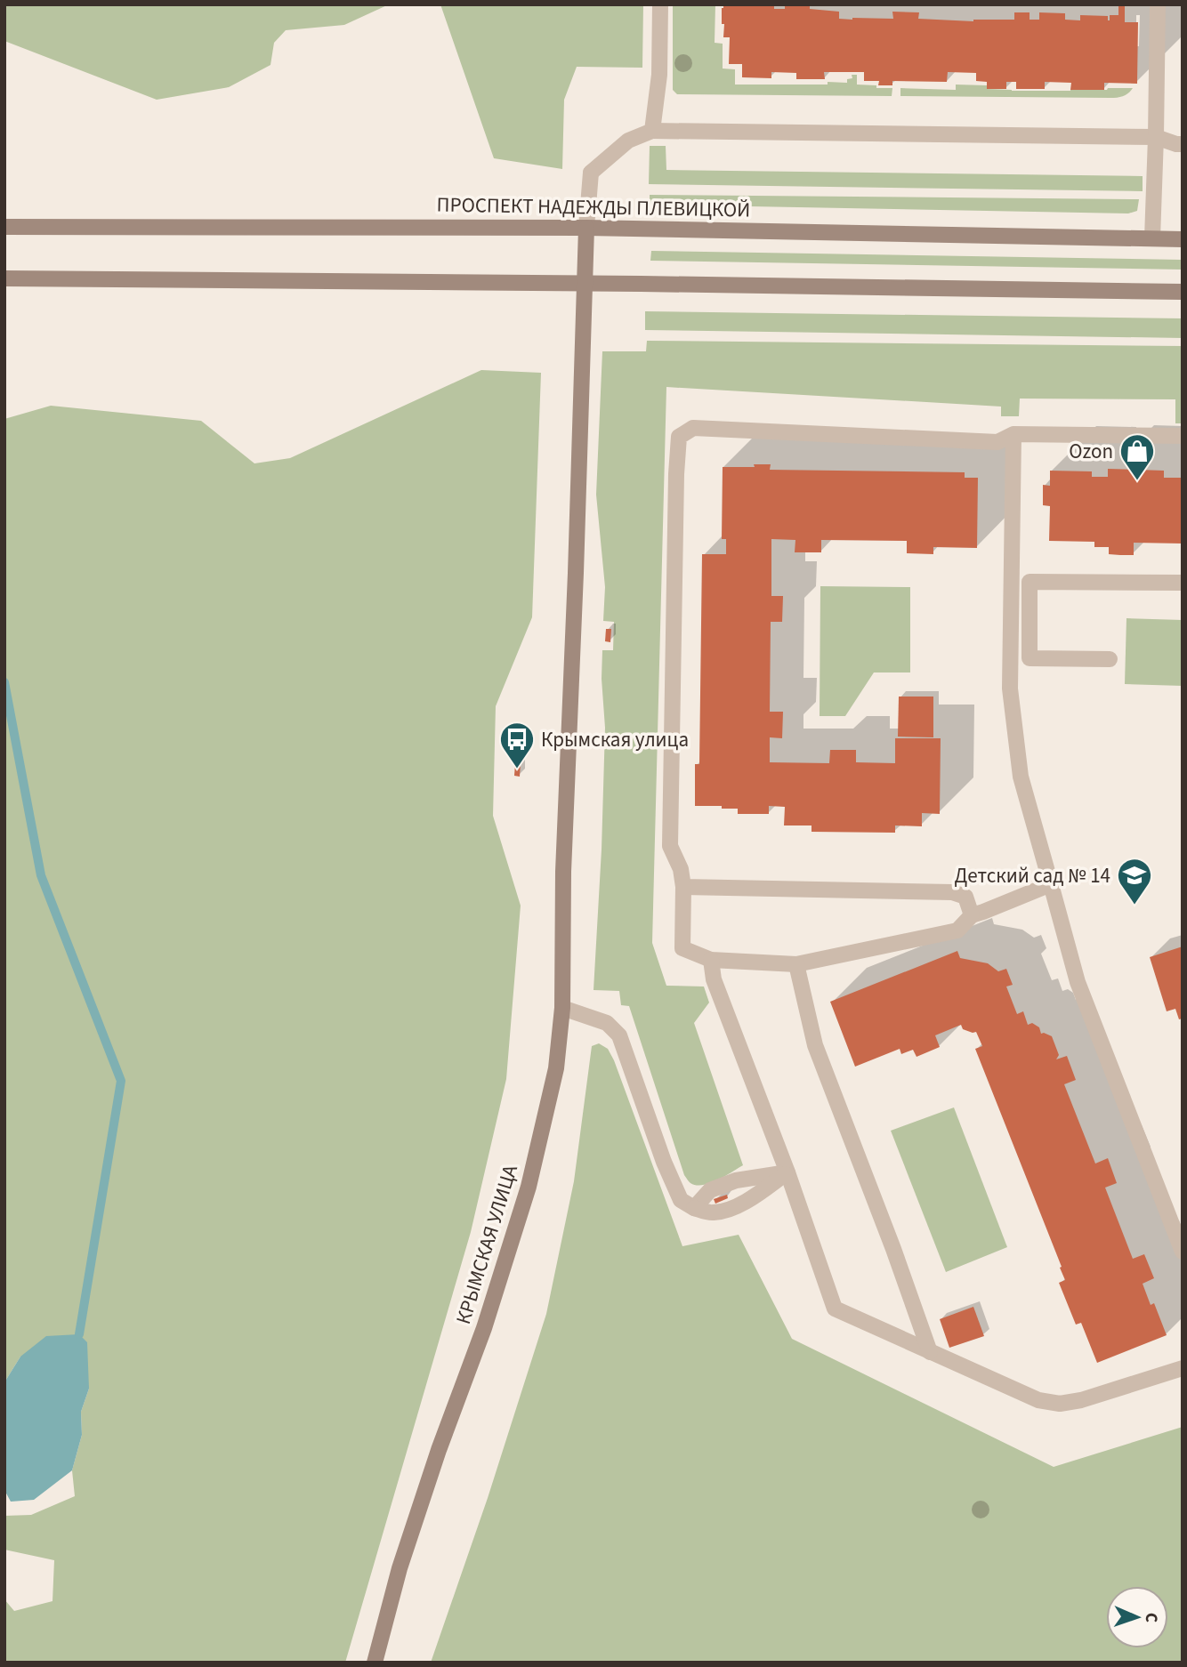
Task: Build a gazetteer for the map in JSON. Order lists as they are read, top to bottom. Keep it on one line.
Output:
{"streets":{"main road":["ПРОСПЕКТ НАДЕЖДЫ ПЛЕВИЦКОЙ","КРЫМСКАЯ УЛИЦА"]},"crossings":[["ПРОСПЕКТ НАДЕЖДЫ ПЛЕВИЦКОЙ","КРЫМСКАЯ УЛИЦА"]],"places":{"shop":["Ozon"],"bus stop":["Крымская улица"],"school or university":["Детский сад № 14"]},"north":"right"}
